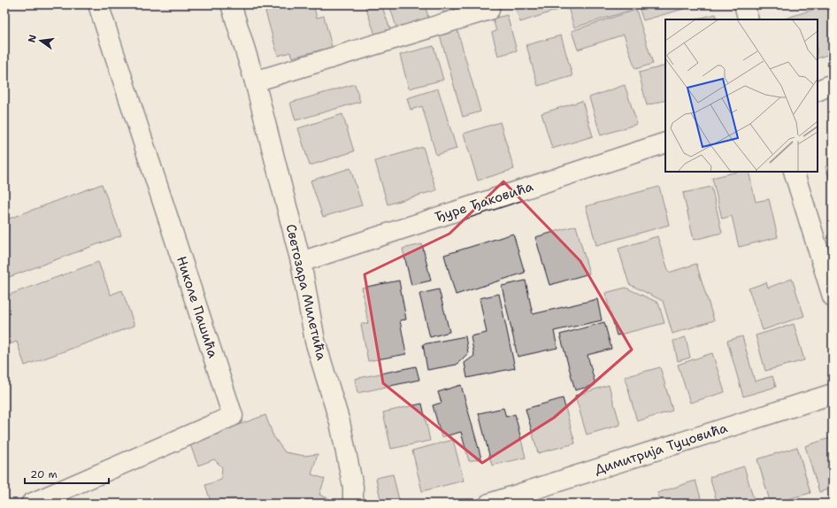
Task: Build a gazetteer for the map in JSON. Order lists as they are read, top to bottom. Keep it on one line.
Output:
{"streets":{"street":["Ђуре Ђаковића","Светозара Милетића","Николе Пашића","Димитрија Туцовића"]},"crossings":[["Ђуре Ђаковића","Светозара Милетића"]],"scale_bar":"20 m","north":"left"}
